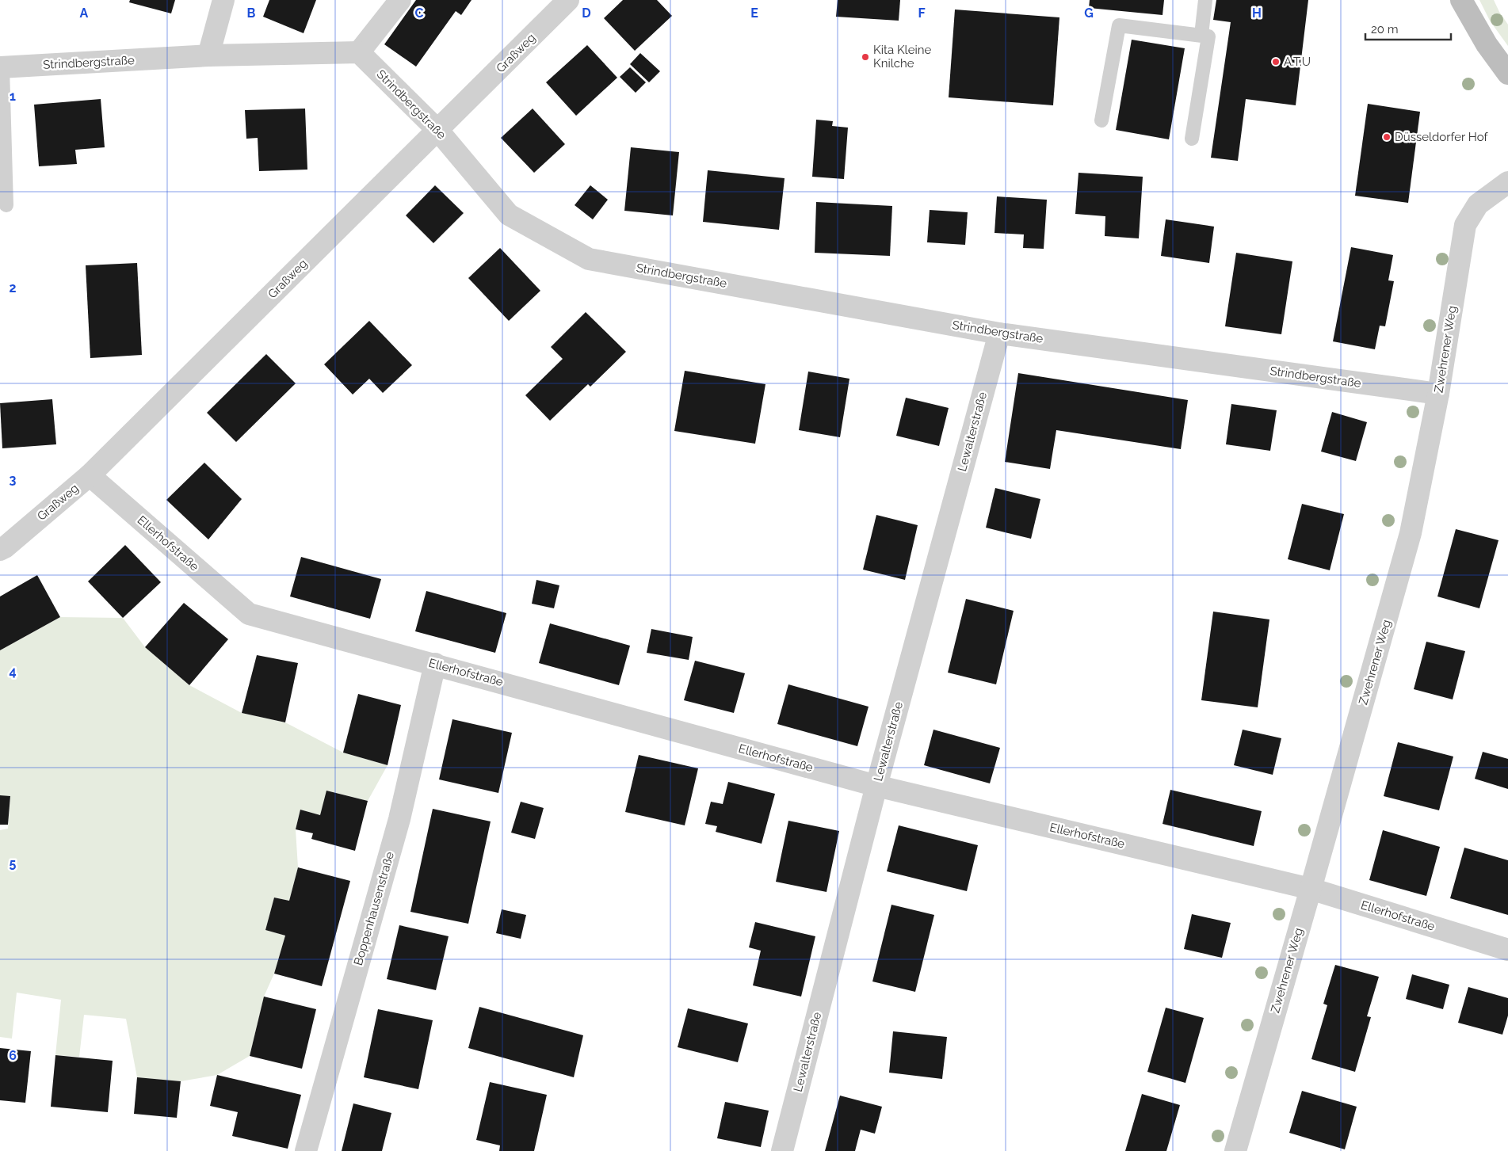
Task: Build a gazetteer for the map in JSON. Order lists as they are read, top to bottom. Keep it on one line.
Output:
{"streets":{"street":["Graßweg","Strindbergstraße","Zwehrener Weg","Lewalterstraße","Ellerhofstraße","Boppenhausenstraße"]},"crossings":[["Graßweg","Strindbergstraße"],["Graßweg","Ellerhofstraße"],["Strindbergstraße","Zwehrener Weg"],["Strindbergstraße","Lewalterstraße"],["Zwehrener Weg","Ellerhofstraße"],["Lewalterstraße","Ellerhofstraße"],["Ellerhofstraße","Boppenhausenstraße"]],"places":["Kita Kleine Knilche","A.T.U","Düsseldorfer Hof"],"scale_bar":"20 m","grid":{"columns":["A","B","C","D","E","F","G","H"],"rows":["1","2","3","4","5","6"]}}
